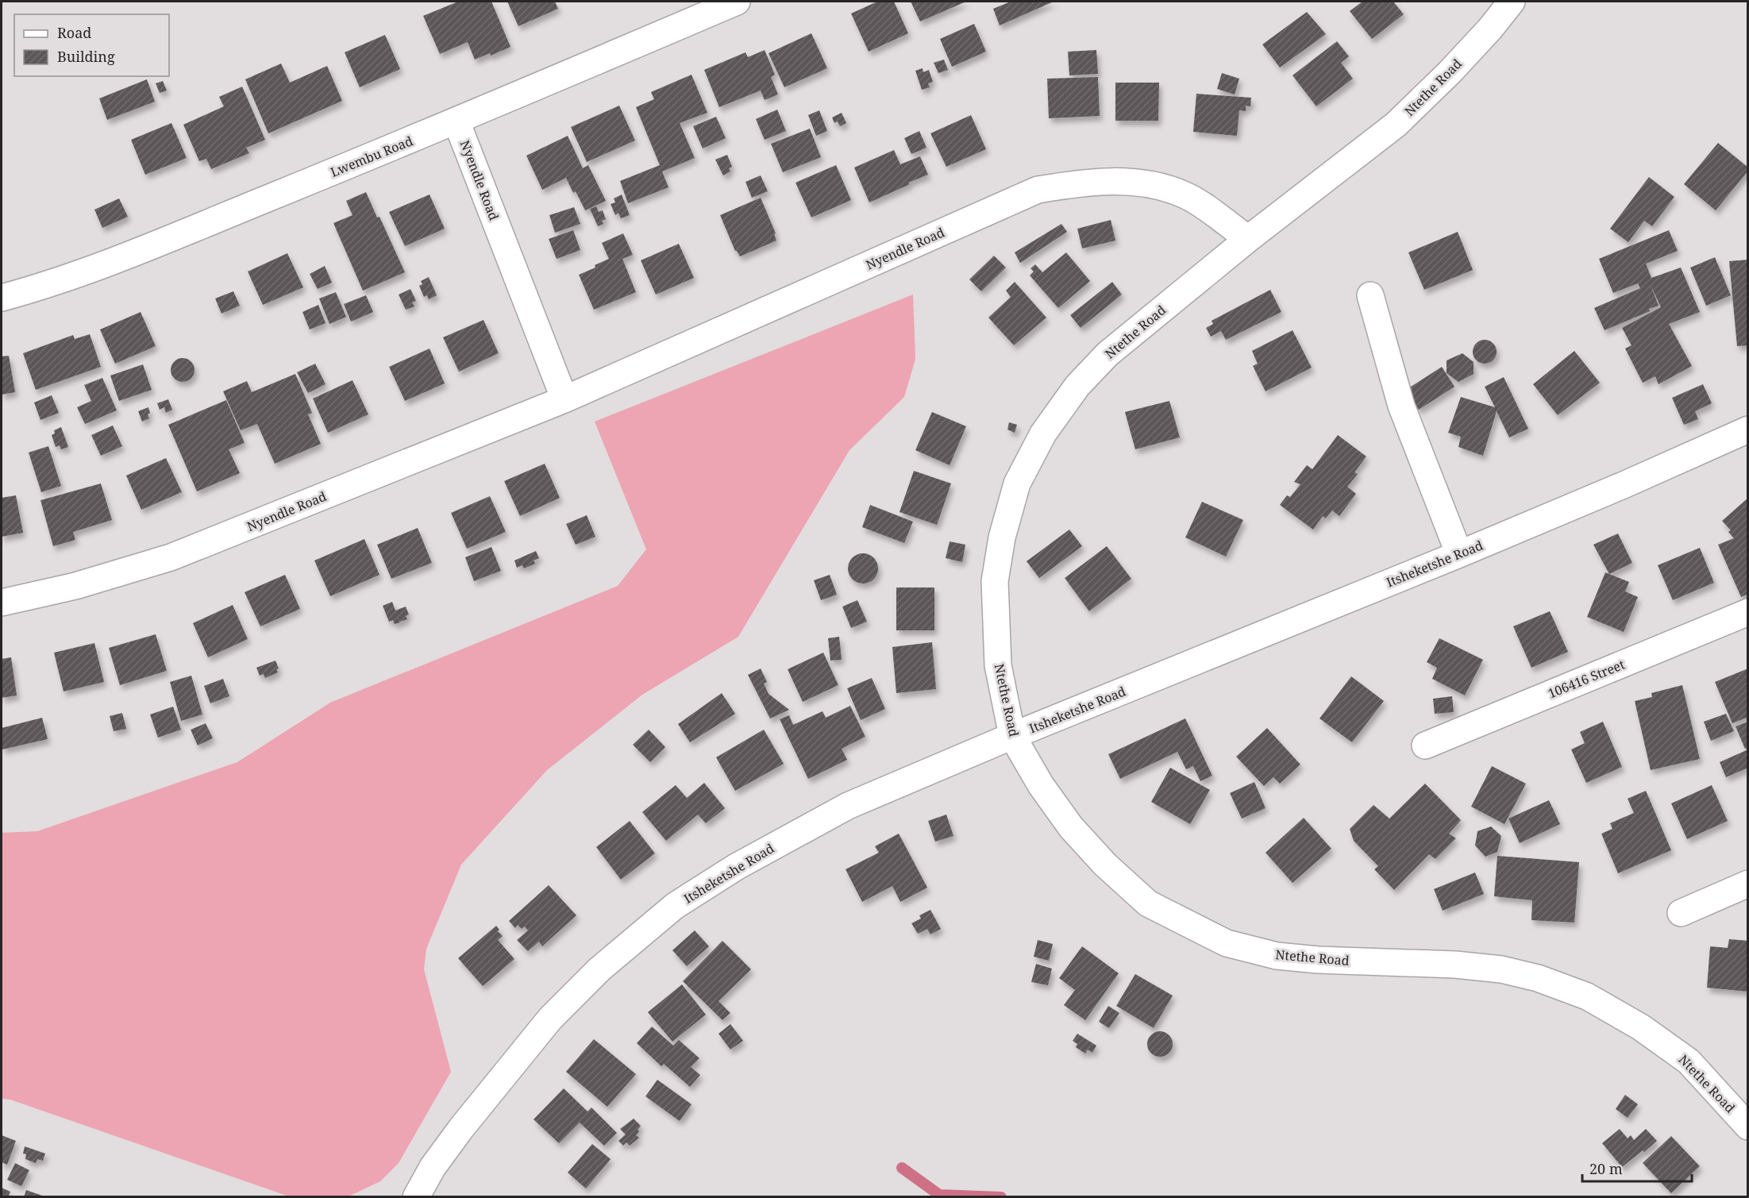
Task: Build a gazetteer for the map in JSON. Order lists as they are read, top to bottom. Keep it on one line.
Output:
{"streets":{"street":["Ntethe Road","Lwembu Road","Nyendle Road","Itsheketshe Road","106416 Street"]},"crossings":[["Ntethe Road","Nyendle Road"],["Ntethe Road","Itsheketshe Road"],["Lwembu Road","Nyendle Road"]],"legend":["Road","Building"],"scale_bar":"20 m"}
